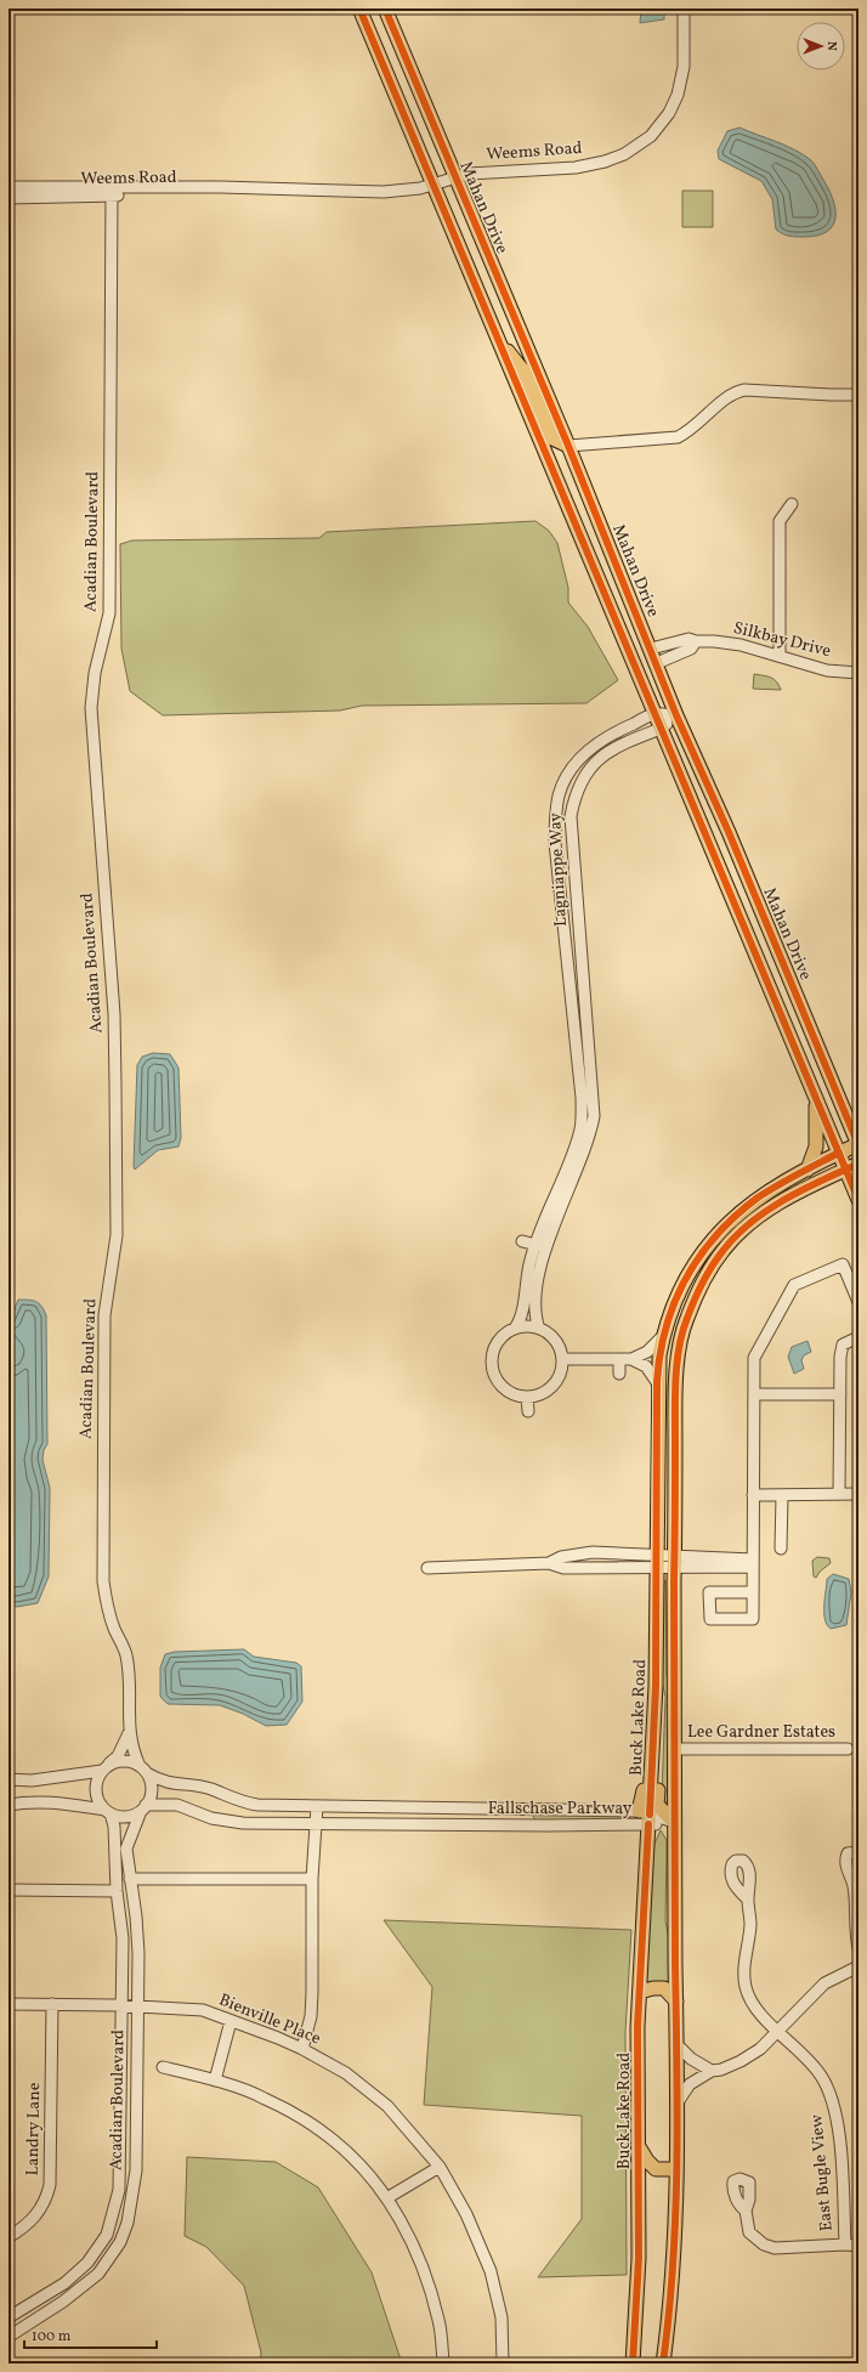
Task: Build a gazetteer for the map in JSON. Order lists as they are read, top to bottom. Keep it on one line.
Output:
{"streets":{"main road":["Mahan Drive","Buck Lake Road"],"street":["Weems Road","Acadian Boulevard","Silkbay Drive","Lagniappe Way","Lee Gardner Estates","Fallschase Parkway","Bienville Place","Landry Lane","East Bugle View"]},"crossings":[["Weems Road","Mahan Drive"],["Weems Road","Acadian Boulevard"],["Mahan Drive","Silkbay Drive"],["Mahan Drive","Lagniappe Way"],["Mahan Drive","Buck Lake Road"],["Acadian Boulevard","Fallschase Parkway"],["Acadian Boulevard","Bienville Place"],["Buck Lake Road","Lee Gardner Estates"],["Buck Lake Road","Fallschase Parkway"],["Bienville Place","Landry Lane"]],"scale_bar":"100 m","north":"right"}
